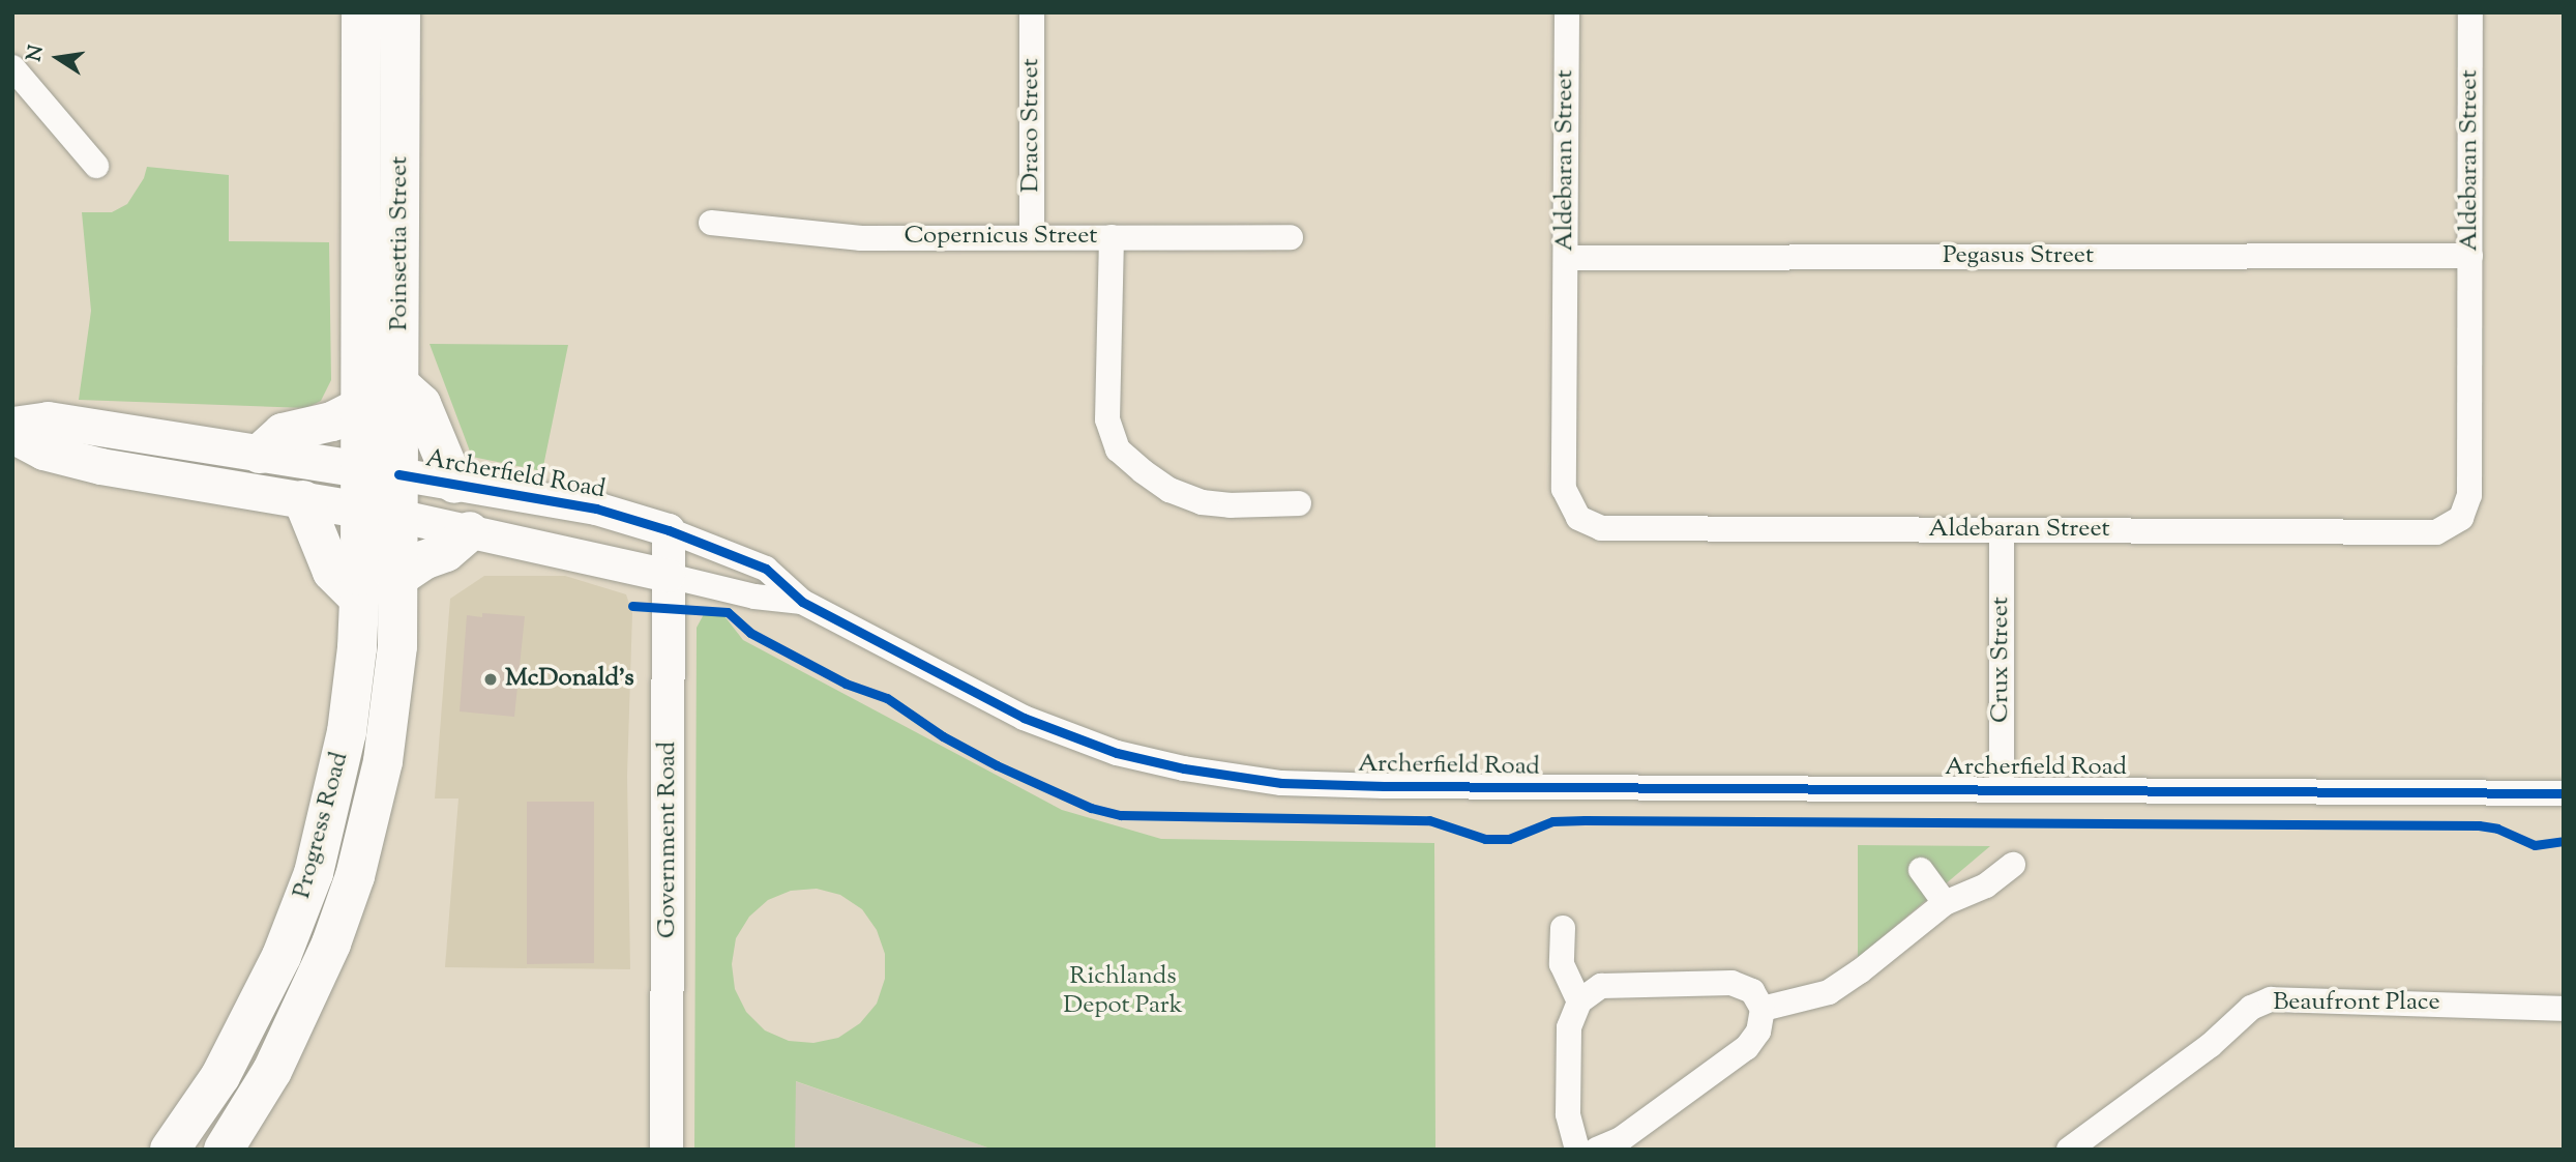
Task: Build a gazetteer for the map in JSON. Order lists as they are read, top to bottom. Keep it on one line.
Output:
{"streets":{"main road":["Poinsettia Street","Archerfield Road","Progress Road"],"street":["Draco Street","Aldebaran Street","Copernicus Street","Pegasus Street","Crux Street","Government Road","Beaufront Place"]},"crossings":[["Draco Street","Copernicus Street"],["Aldebaran Street","Pegasus Street"],["Aldebaran Street","Crux Street"],["Poinsettia Street","Archerfield Road"],["Poinsettia Street","Progress Road"],["Archerfield Road","Crux Street"],["Archerfield Road","Progress Road"],["Archerfield Road","Government Road"]],"parks":["Richlands Depot Park"],"places":["McDonald's"],"north":"left"}
